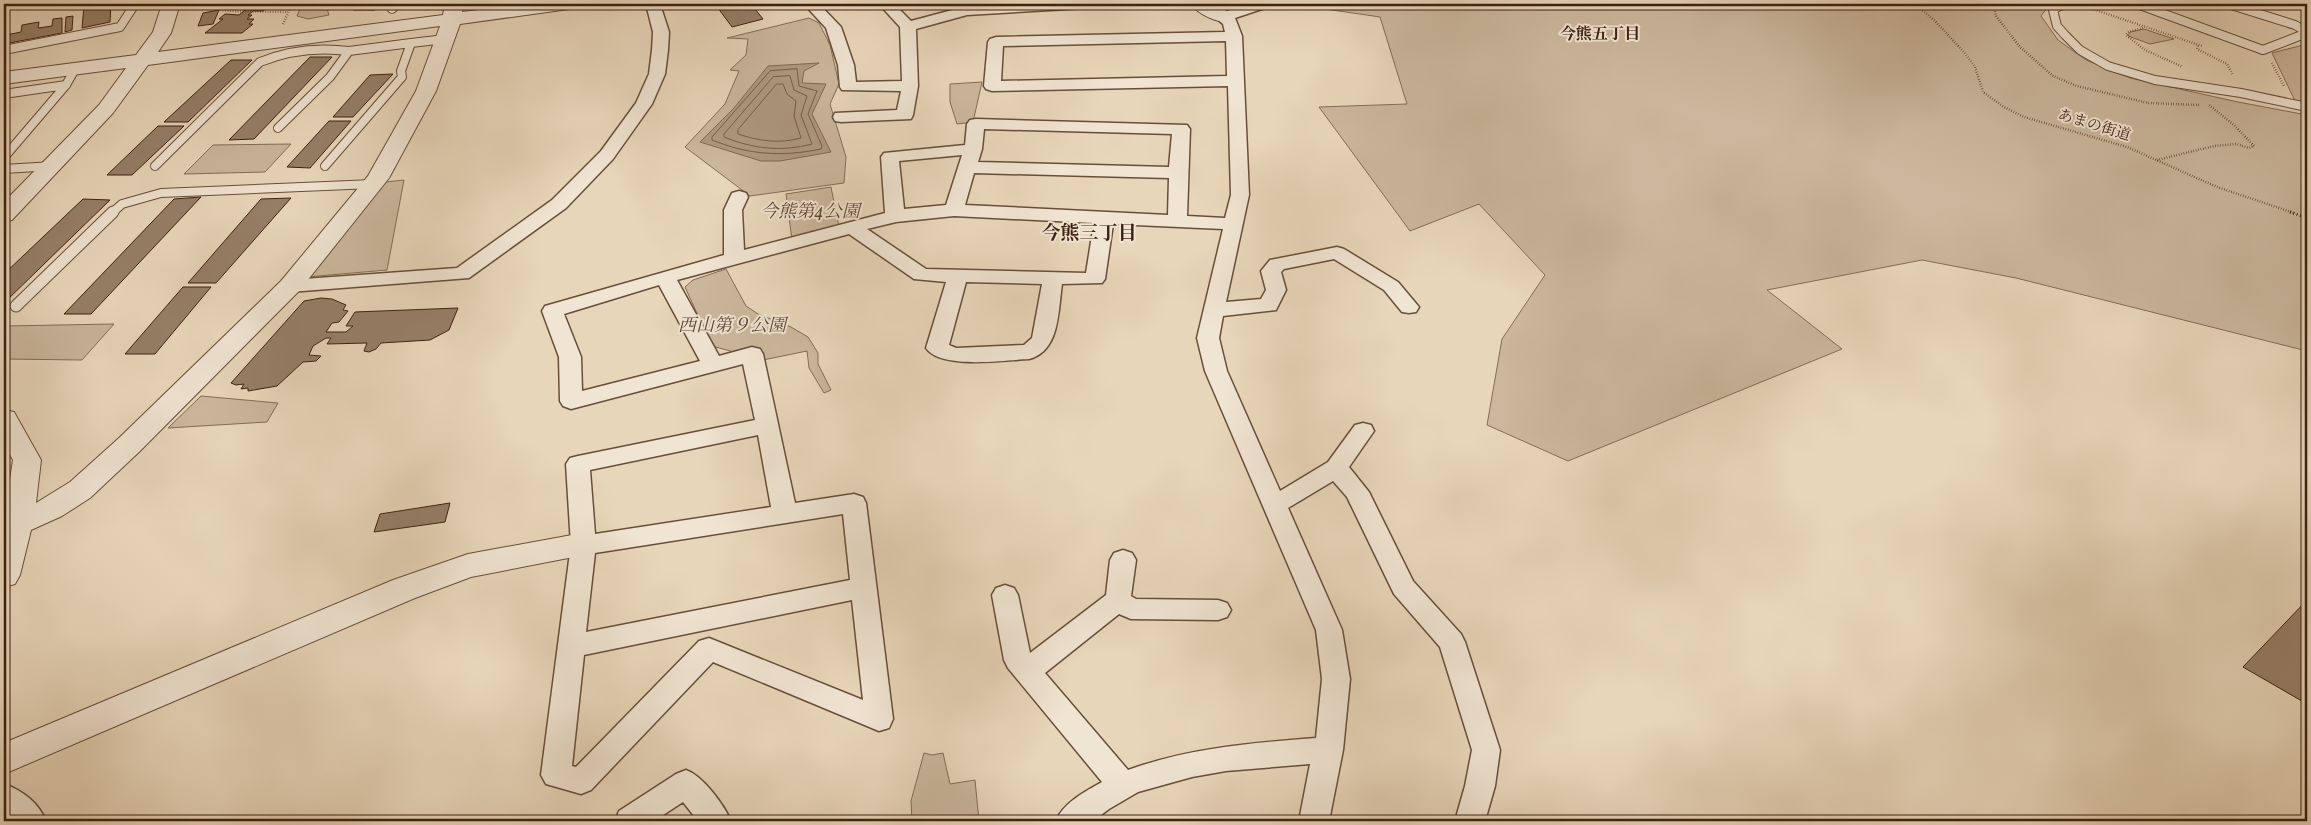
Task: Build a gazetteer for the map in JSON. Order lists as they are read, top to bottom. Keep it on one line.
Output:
{"streets":{"path":["あまの街道"]},"districts":["今熊五丁目","今熊三丁目"],"parks":["今熊第4公園","西山第９公園"]}
